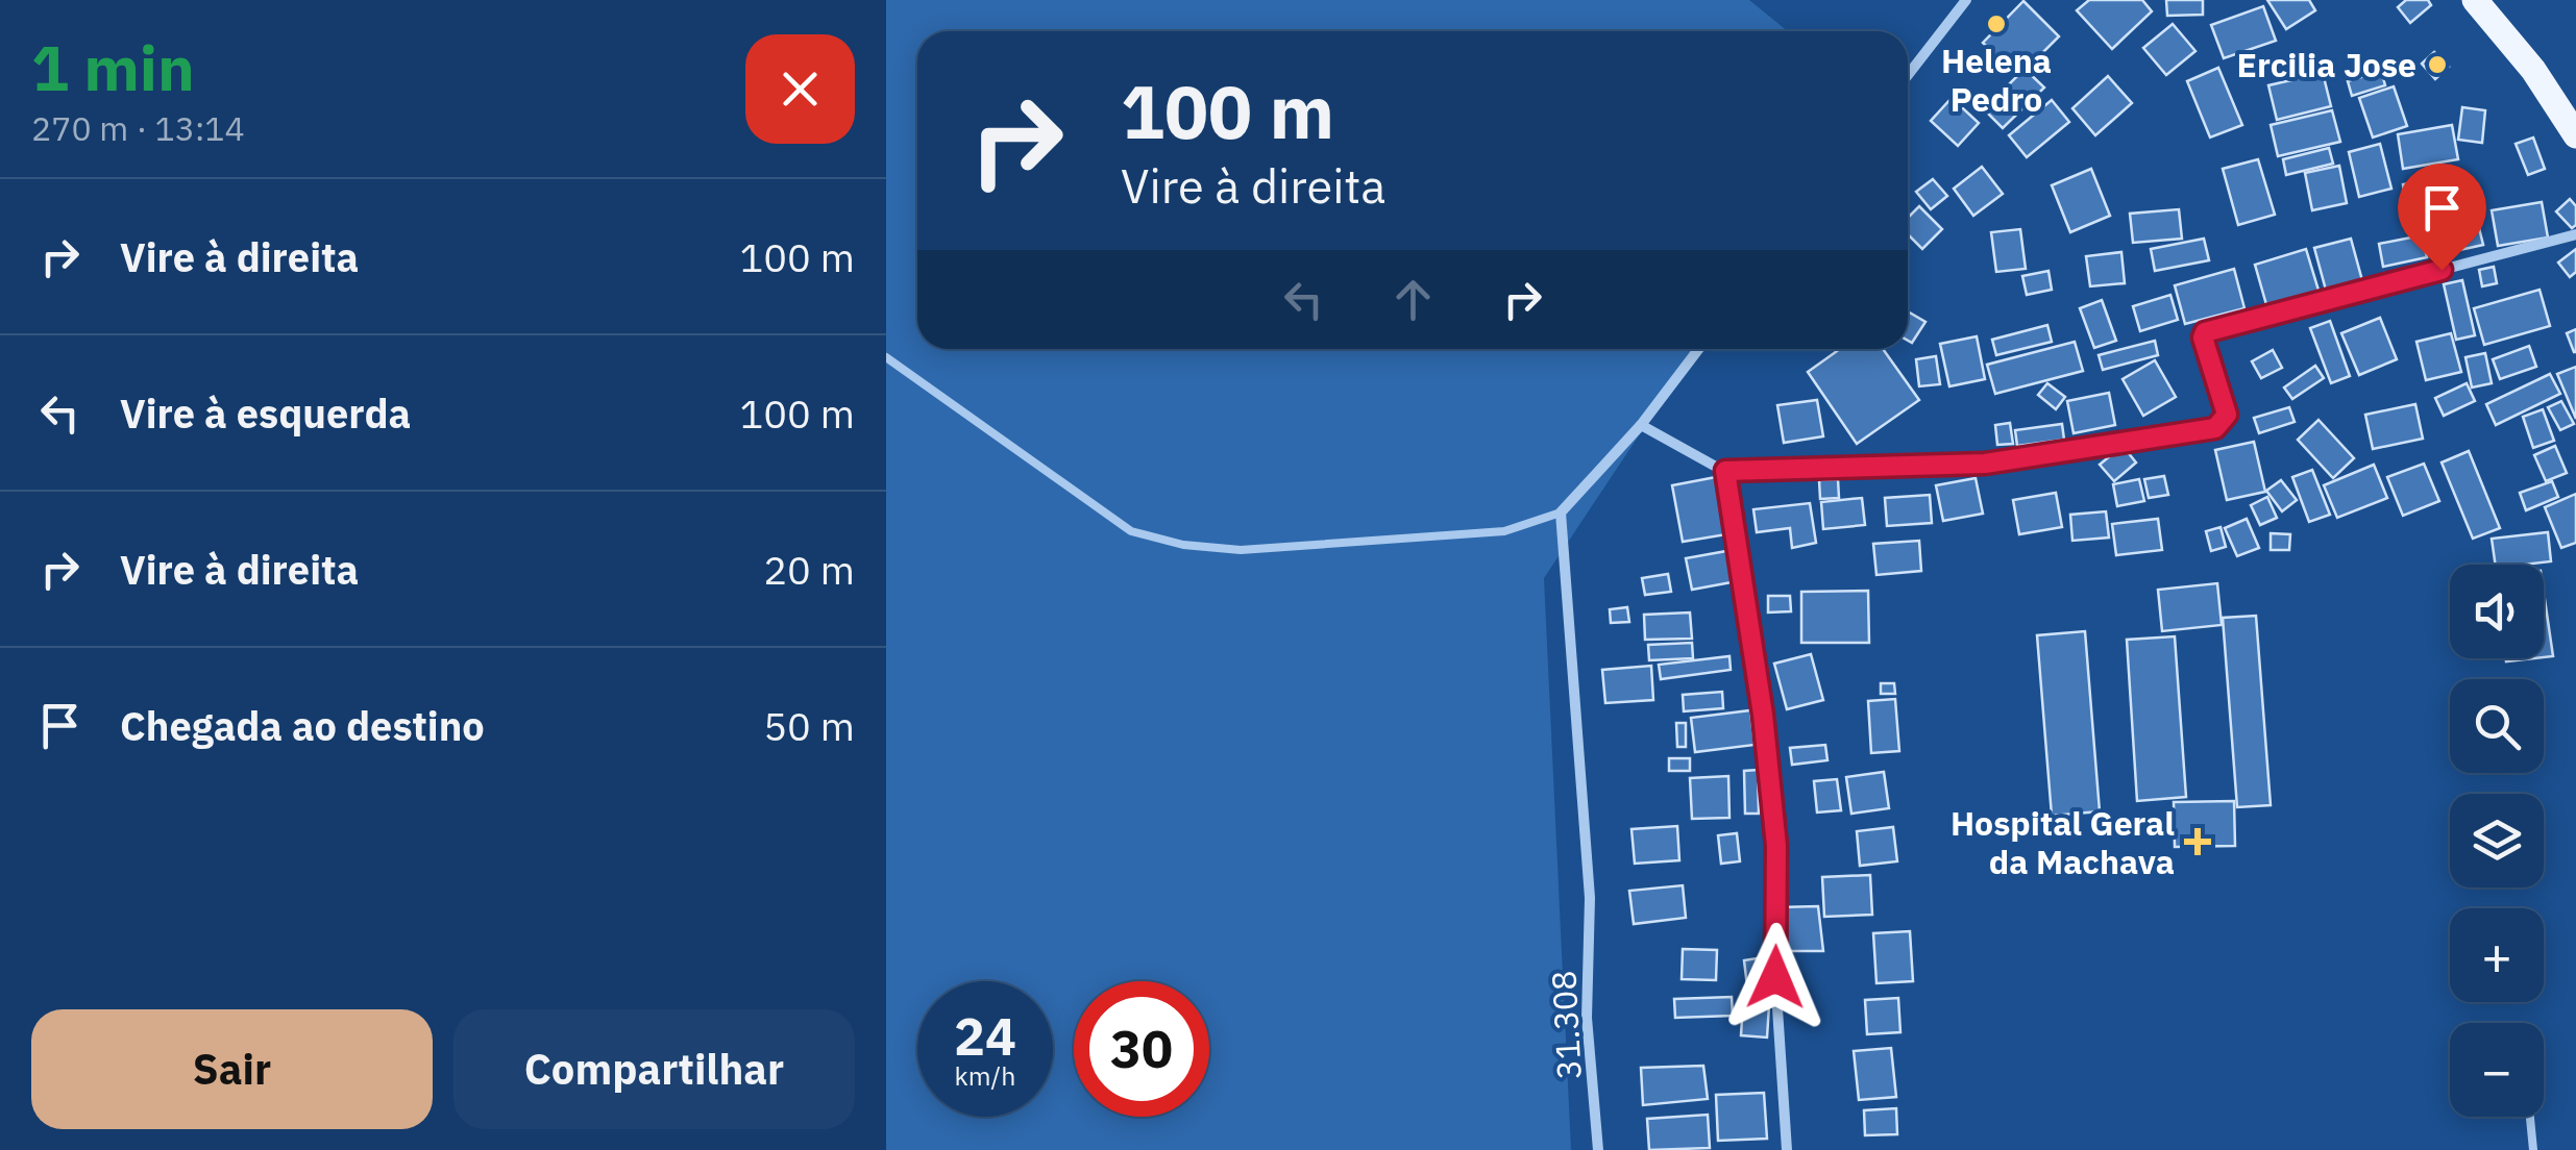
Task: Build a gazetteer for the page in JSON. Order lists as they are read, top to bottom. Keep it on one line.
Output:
{"streets":{"street":["31.308"]},"places":{"other":["Helena Pedro","Ercilia Jose"],"health":["Hospital Geral da Machava"]},"page":{"heading":["1 min","270 m · 13:14"],"turn":["100 m","Vire à direita"],"list":[{"name":"Vire à direita","value":"100 m"},{"name":"Vire à esquerda","value":"100 m"},{"name":"Vire à direita","value":"20 m"},{"name":"Chegada ao destino","value":"50 m"}],"map_buttons":["+","−"],"speed":"24 km/h","limit":"30","buttons":["Sair","Compartilhar"]}}
